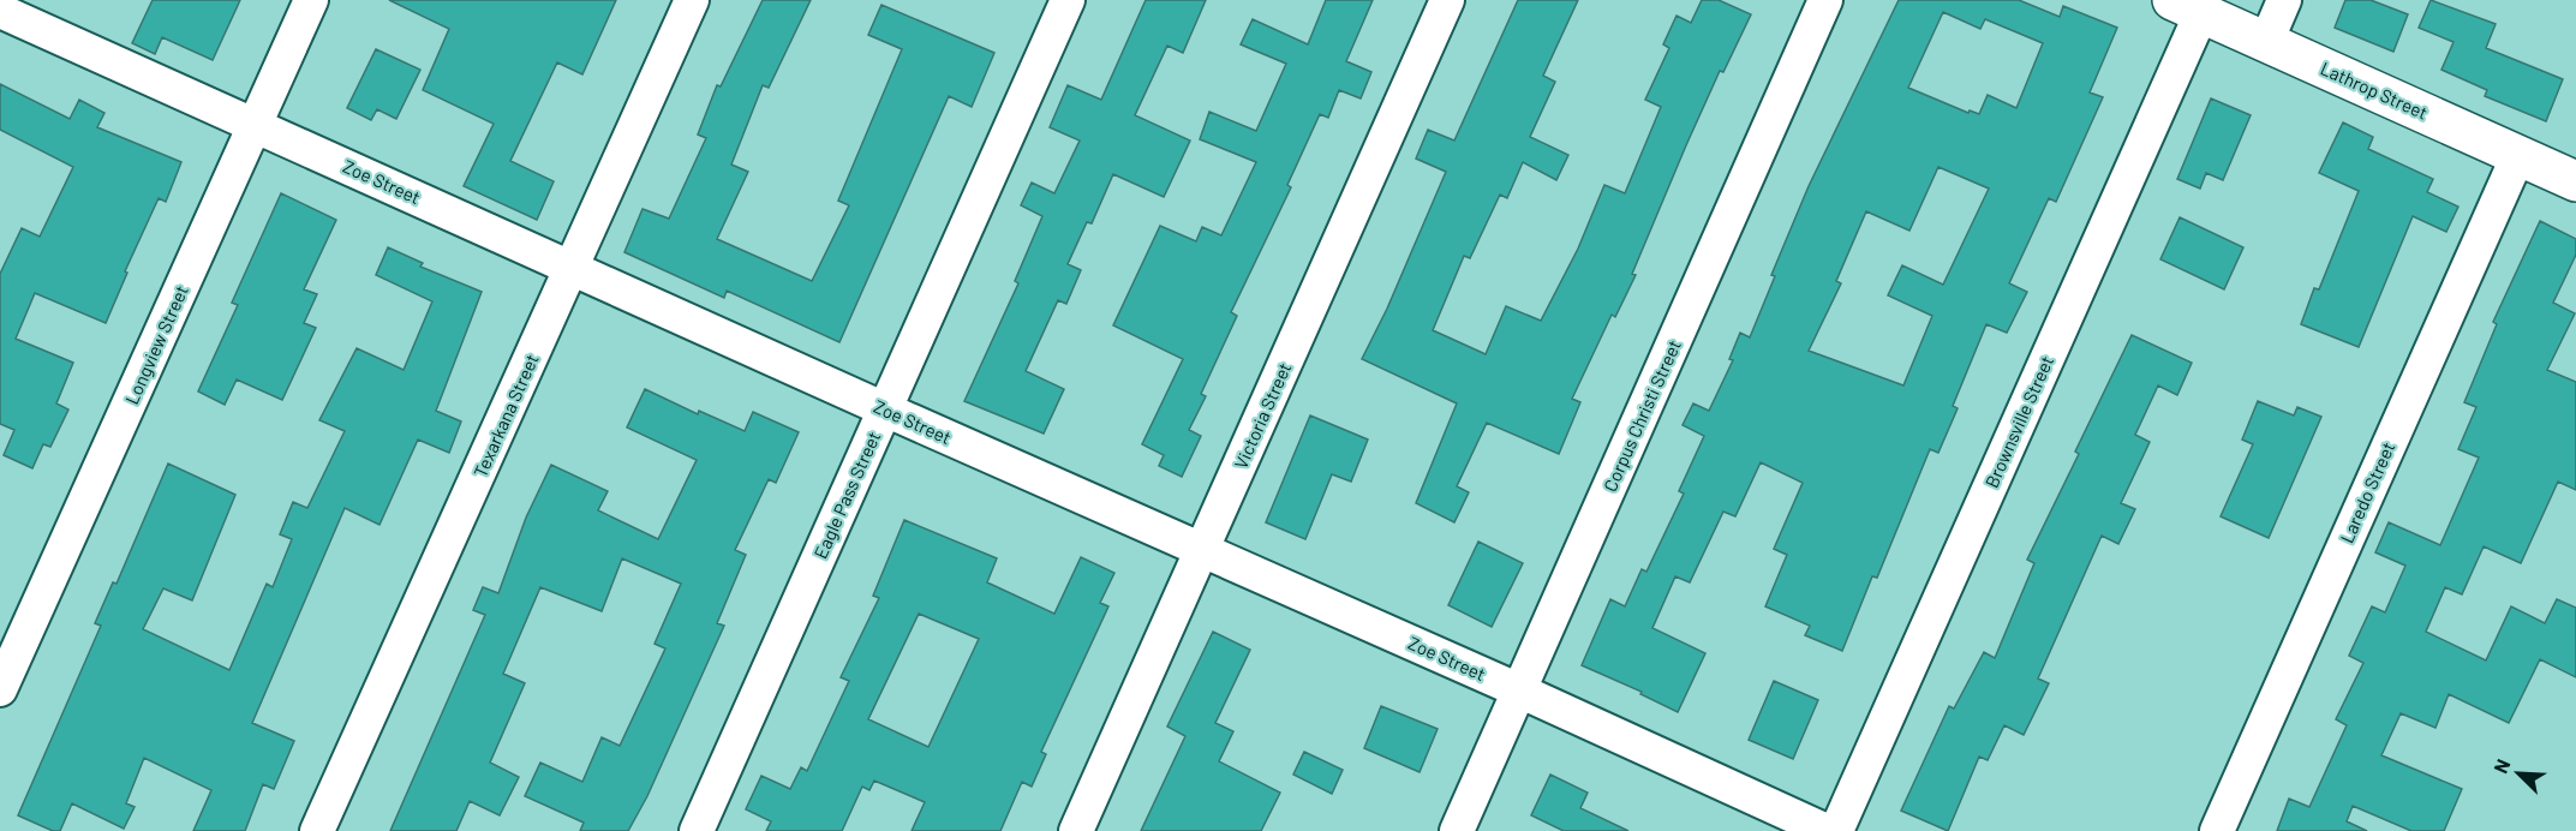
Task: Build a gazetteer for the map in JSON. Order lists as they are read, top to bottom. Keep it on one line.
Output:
{"streets":{"street":["Lathrop Street","Zoe Street","Longview Street","Texarkana Street","Victoria Street","Corpus Christi Street","Brownsville Street","Laredo Street","Eagle Pass Street"]},"crossings":[["Lathrop Street","Brownsville Street"],["Lathrop Street","Laredo Street"],["Zoe Street","Longview Street"],["Zoe Street","Texarkana Street"],["Zoe Street","Victoria Street"],["Zoe Street","Corpus Christi Street"],["Zoe Street","Eagle Pass Street"]],"north":"top left"}
